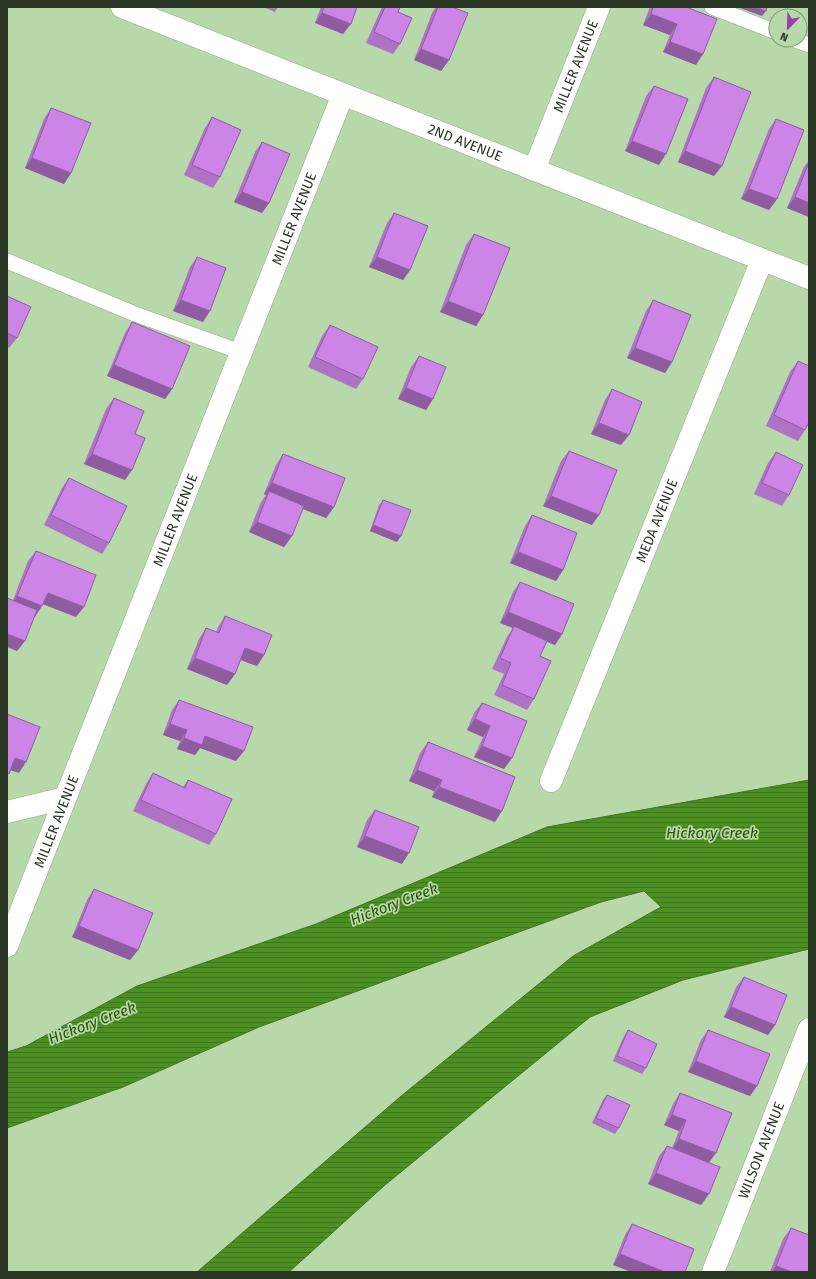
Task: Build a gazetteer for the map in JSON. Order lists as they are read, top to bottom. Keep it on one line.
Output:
{"streets":{"street":["MILLER AVENUE","2ND AVENUE","MEDA AVENUE","WILSON AVENUE"]},"crossings":[["MILLER AVENUE","2ND AVENUE"],["2ND AVENUE","MEDA AVENUE"]],"water":["Hickory Creek"],"north":"bottom left"}
